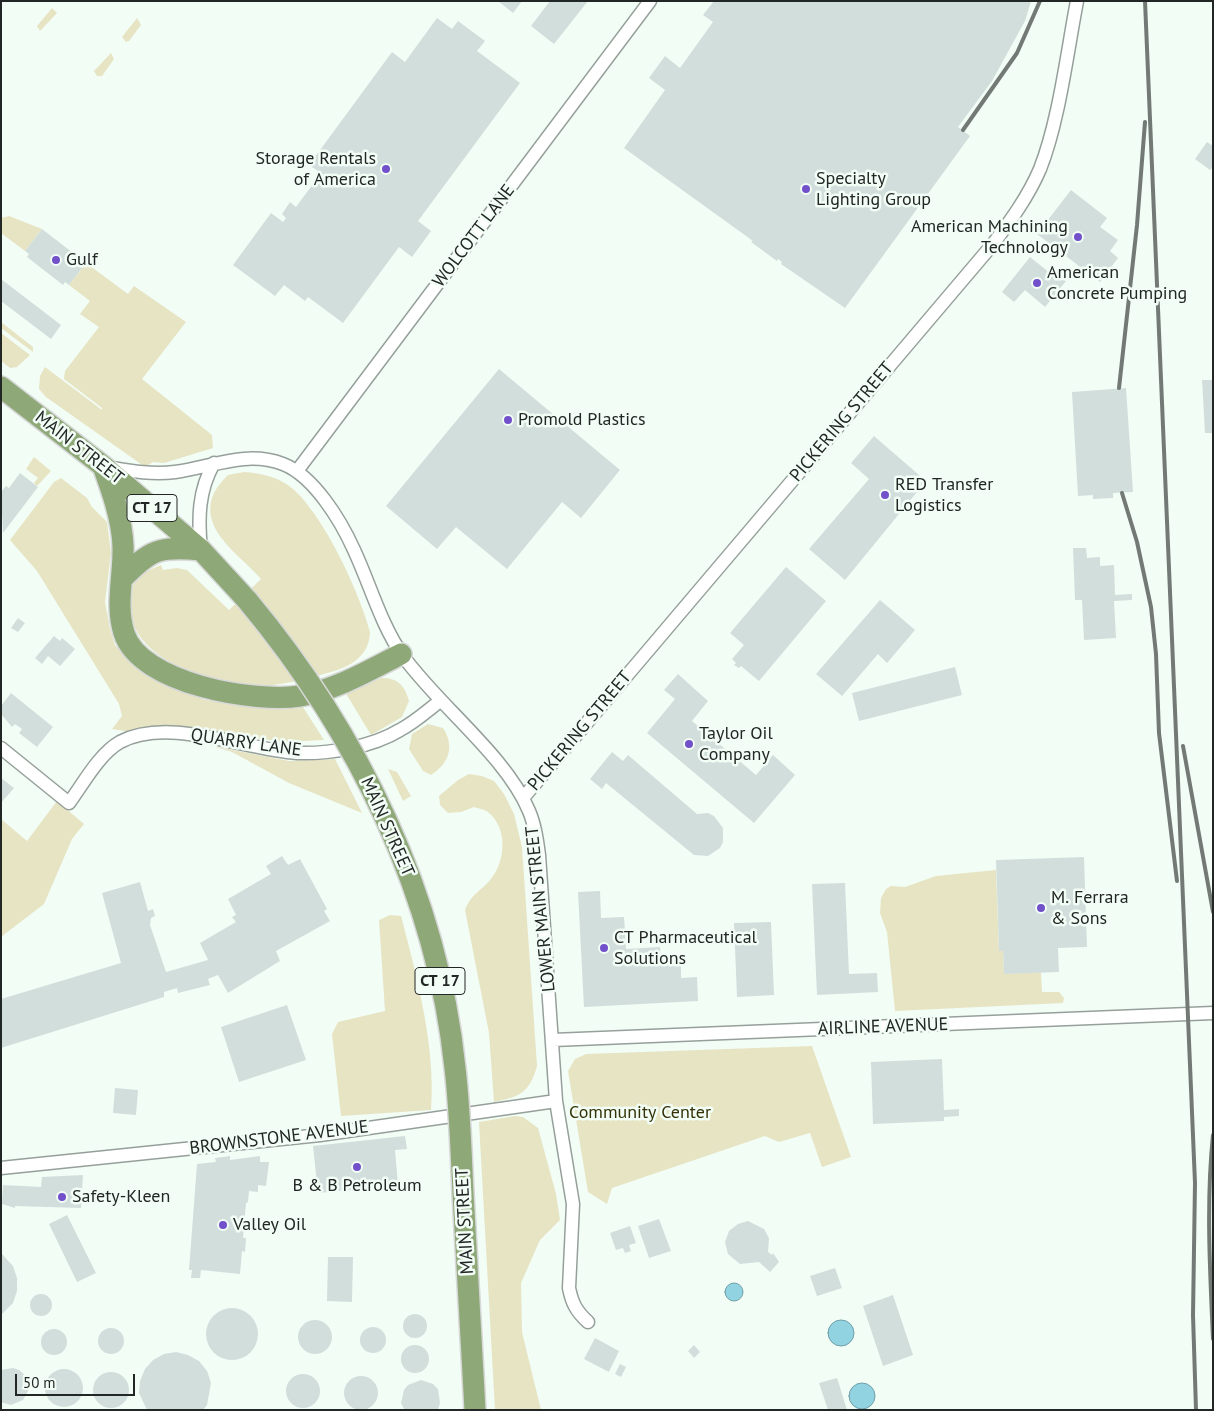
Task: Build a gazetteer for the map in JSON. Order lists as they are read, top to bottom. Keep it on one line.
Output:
{"streets":{"highway":["MAIN STREET","CT 17"],"street":["WOLCOTT LANE","PICKERING STREET","QUARRY LANE","LOWER MAIN STREET","AIRLINE AVENUE","BROWNSTONE AVENUE"]},"crossings":[["WOLCOTT LANE","LOWER MAIN STREET"],["PICKERING STREET","LOWER MAIN STREET"],["MAIN STREET","LOWER MAIN STREET"],["QUARRY LANE","LOWER MAIN STREET"],["LOWER MAIN STREET","AIRLINE AVENUE"],["LOWER MAIN STREET","BROWNSTONE AVENUE"]],"parks":["Community Center"],"places":["Storage Rentals of America","Specialty Lighting Group","American Machining Technology","Gulf","American Concrete Pumping","Promold Plastics","RED Transfer Logistics","Taylor Oil Company","M. Ferrara & Sons","CT Pharmaceutical Solutions","B & B Petroleum","Safety-Kleen","Valley Oil"],"scale_bar":"50 m"}
